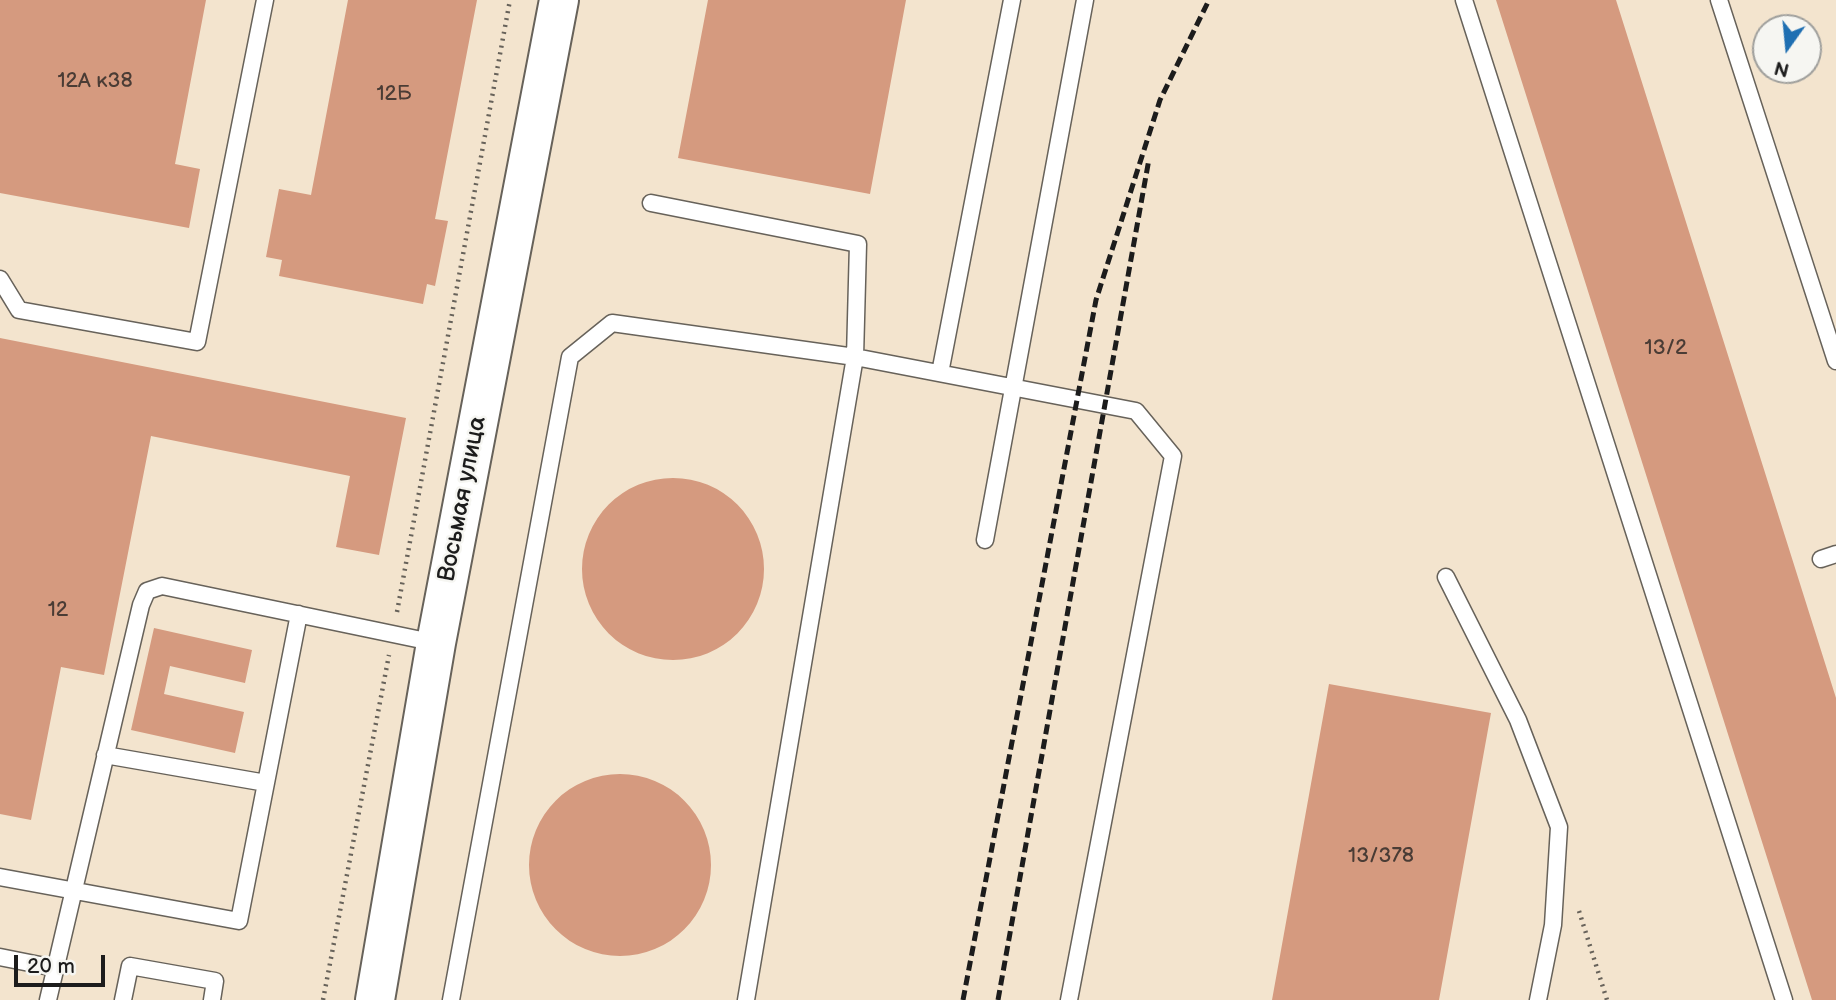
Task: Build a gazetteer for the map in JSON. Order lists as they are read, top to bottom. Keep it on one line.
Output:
{"streets":{"street":["Восьмая улица"]},"house_numbers":["12А к38","12Б","13/2","12","13/378"],"scale_bar":"20 m","north":"bottom"}
